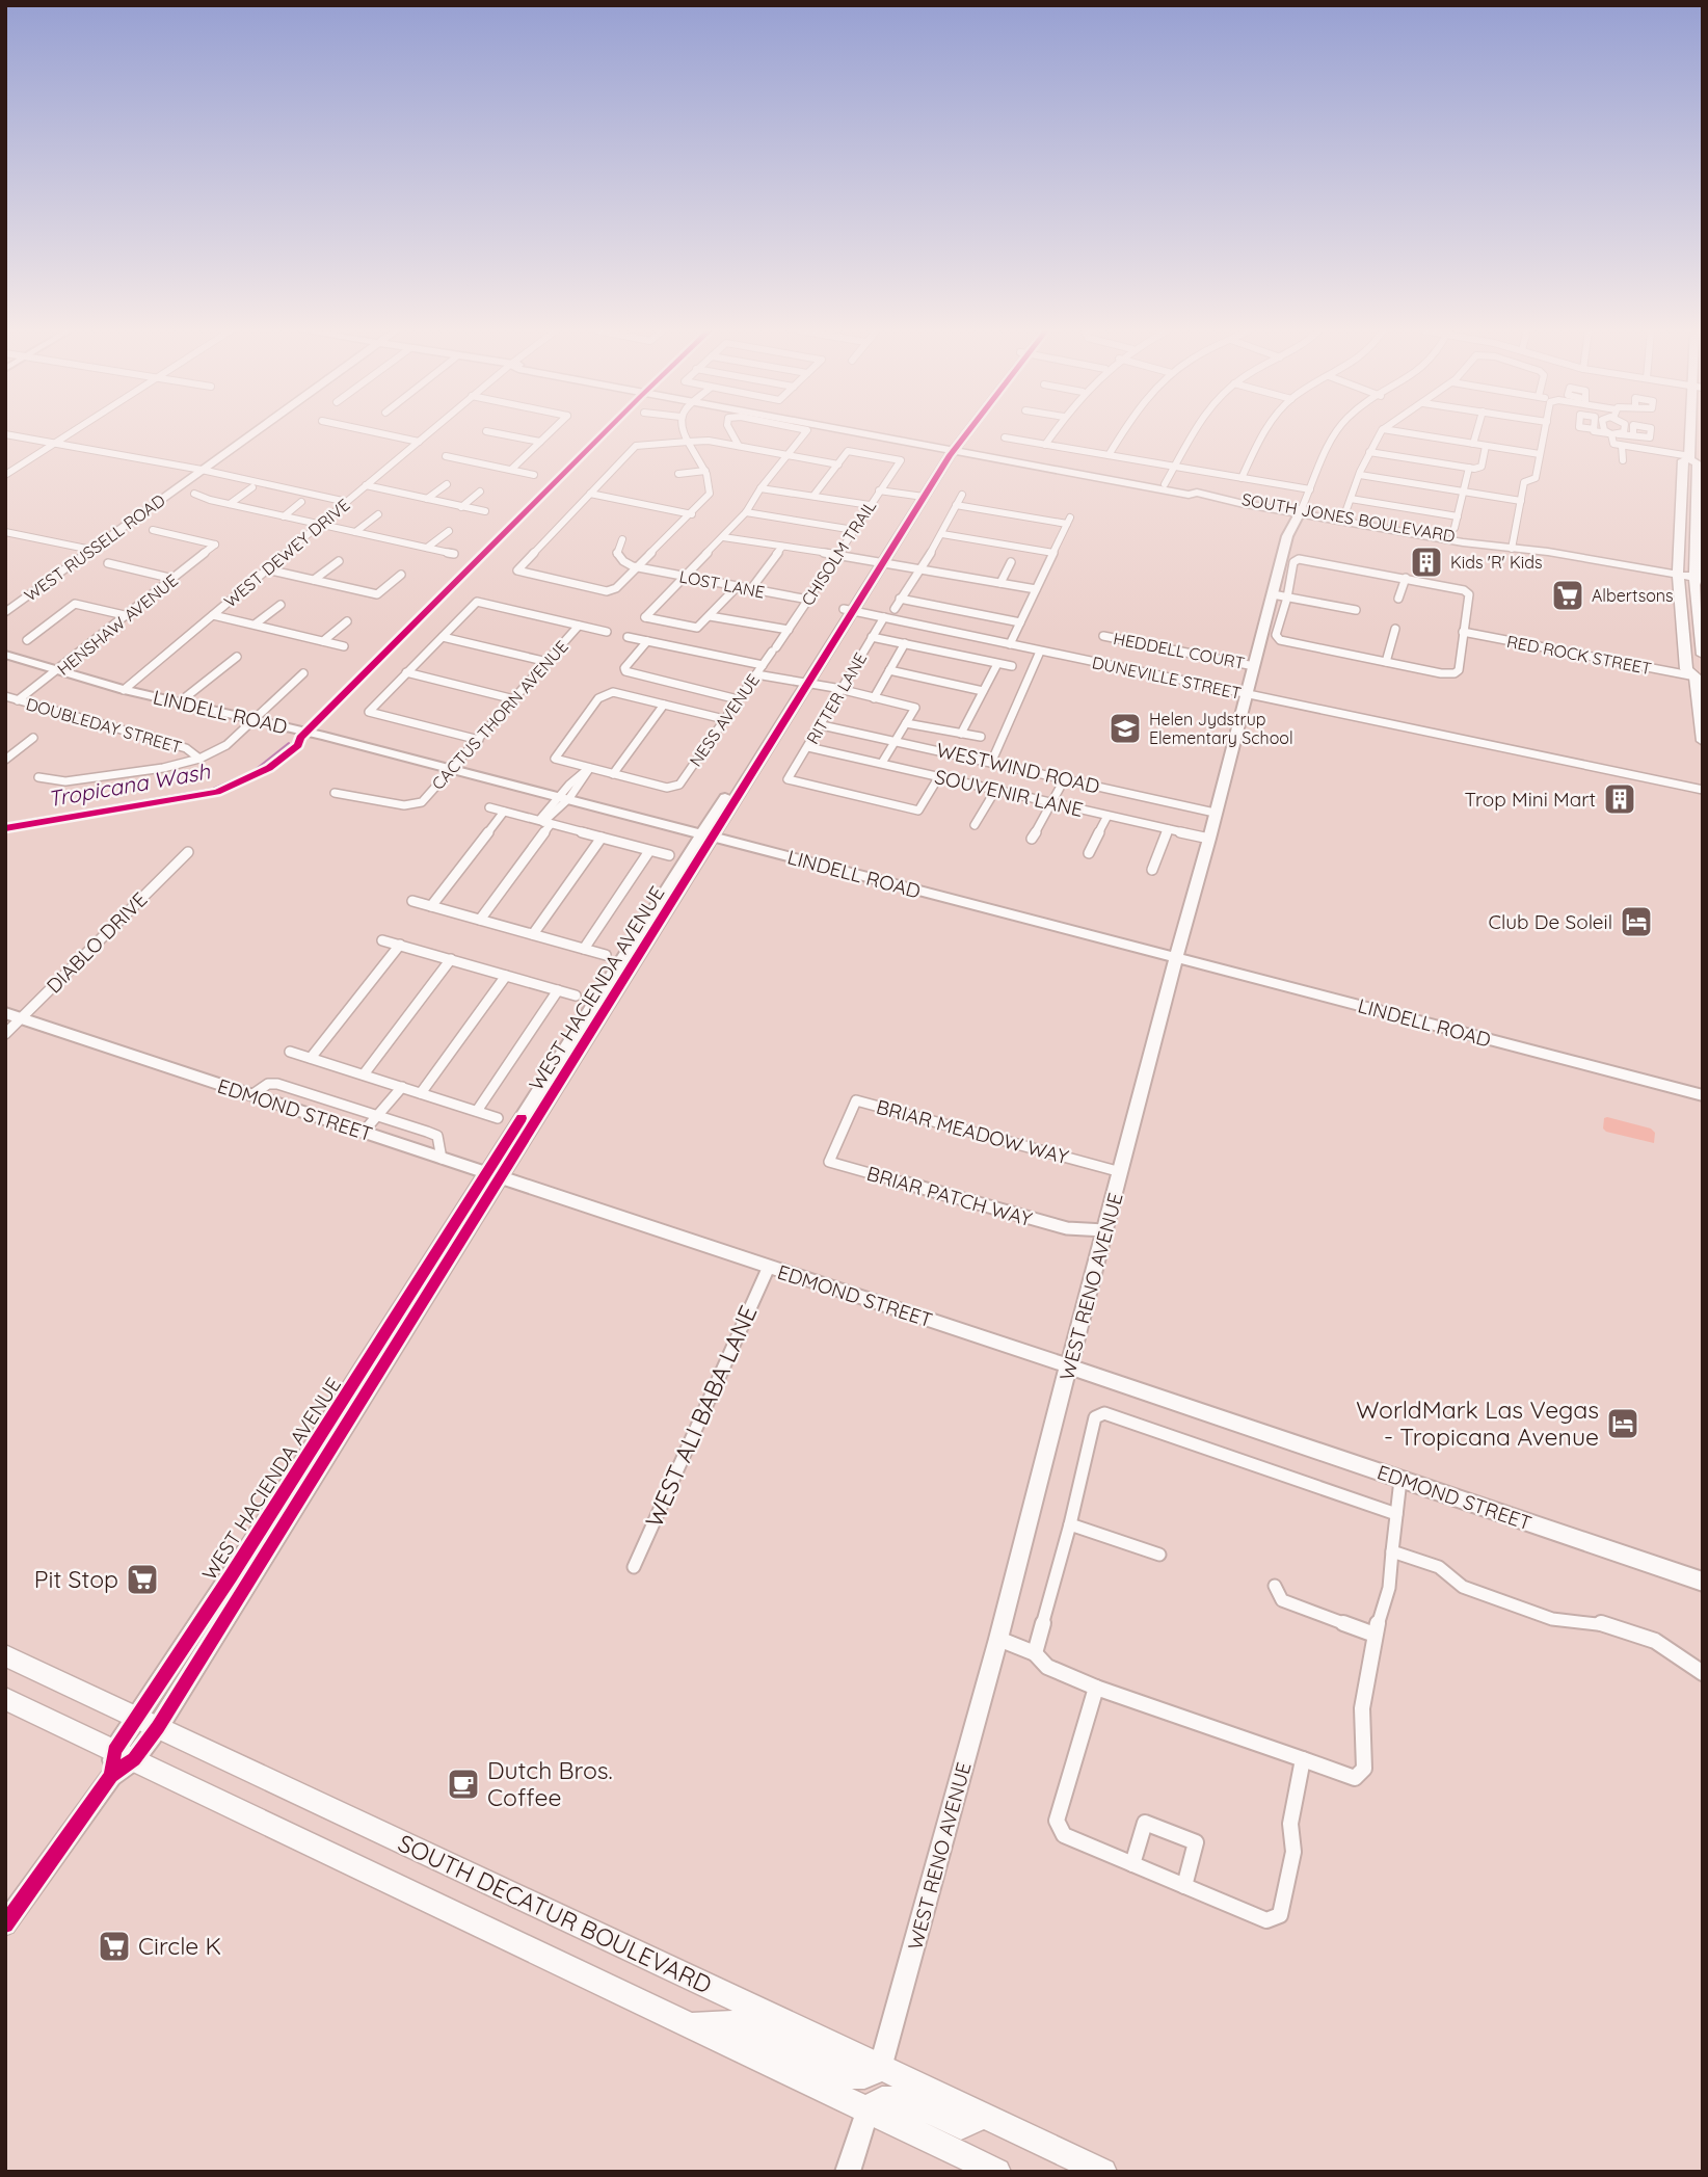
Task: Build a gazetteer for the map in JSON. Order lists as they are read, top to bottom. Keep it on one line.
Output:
{"streets":{"main road":["SOUTH JONES BOULEVARD","WEST RUSSELL ROAD","SOUTH DECATUR BOULEVARD"],"street":["WEST DEWEY DRIVE","CHISOLM TRAIL","LOST LANE","HENSHAW AVENUE","HEDDELL COURT","RED ROCK STREET","DUNEVILLE STREET","RITTER LANE","LINDELL ROAD","CACTUS THORN AVENUE","NESS AVENUE","DOUBLEDAY STREET","WESTWIND ROAD","SOUVENIR LANE","DIABLO DRIVE","WEST HACIENDA AVENUE","EDMOND STREET","BRIAR MEADOW WAY","BRIAR PATCH WAY","WEST RENO AVENUE","WEST ALI BABA LANE"]},"crossings":[["SOUTH JONES BOULEVARD","WEST HACIENDA AVENUE"],["SOUTH JONES BOULEVARD","WEST RENO AVENUE"],["WEST DEWEY DRIVE","LINDELL ROAD"],["CHISOLM TRAIL","LOST LANE"],["CHISOLM TRAIL","NESS AVENUE"],["HENSHAW AVENUE","LINDELL ROAD"],["HENSHAW AVENUE","DOUBLEDAY STREET"],["HEDDELL COURT","WEST RENO AVENUE"],["DUNEVILLE STREET","RITTER LANE"],["DUNEVILLE STREET","WEST HACIENDA AVENUE"],["DUNEVILLE STREET","WEST RENO AVENUE"],["RITTER LANE","WESTWIND ROAD"],["RITTER LANE","SOUVENIR LANE"],["LINDELL ROAD","CACTUS THORN AVENUE"],["LINDELL ROAD","WEST HACIENDA AVENUE"],["LINDELL ROAD","WEST RENO AVENUE"],["WESTWIND ROAD","WEST RENO AVENUE"],["SOUVENIR LANE","WEST RENO AVENUE"],["DIABLO DRIVE","EDMOND STREET"],["WEST HACIENDA AVENUE","EDMOND STREET"],["WEST HACIENDA AVENUE","SOUTH DECATUR BOULEVARD"],["EDMOND STREET","WEST RENO AVENUE"],["EDMOND STREET","WEST ALI BABA LANE"],["BRIAR MEADOW WAY","BRIAR PATCH WAY"],["BRIAR MEADOW WAY","WEST RENO AVENUE"],["BRIAR PATCH WAY","WEST RENO AVENUE"],["WEST RENO AVENUE","SOUTH DECATUR BOULEVARD"]],"water":["Tropicana Wash"],"places":{"building":["Kids 'R' Kids","Trop Mini Mart"],"supermarket":["Albertsons","Pit Stop","Circle K"],"school or university":["Helen Jydstrup Elementary School"],"hotel":["Club De Soleil","WorldMark Las Vegas - Tropicana Avenue"],"cafe":["Dutch Bros. Coffee"]}}
